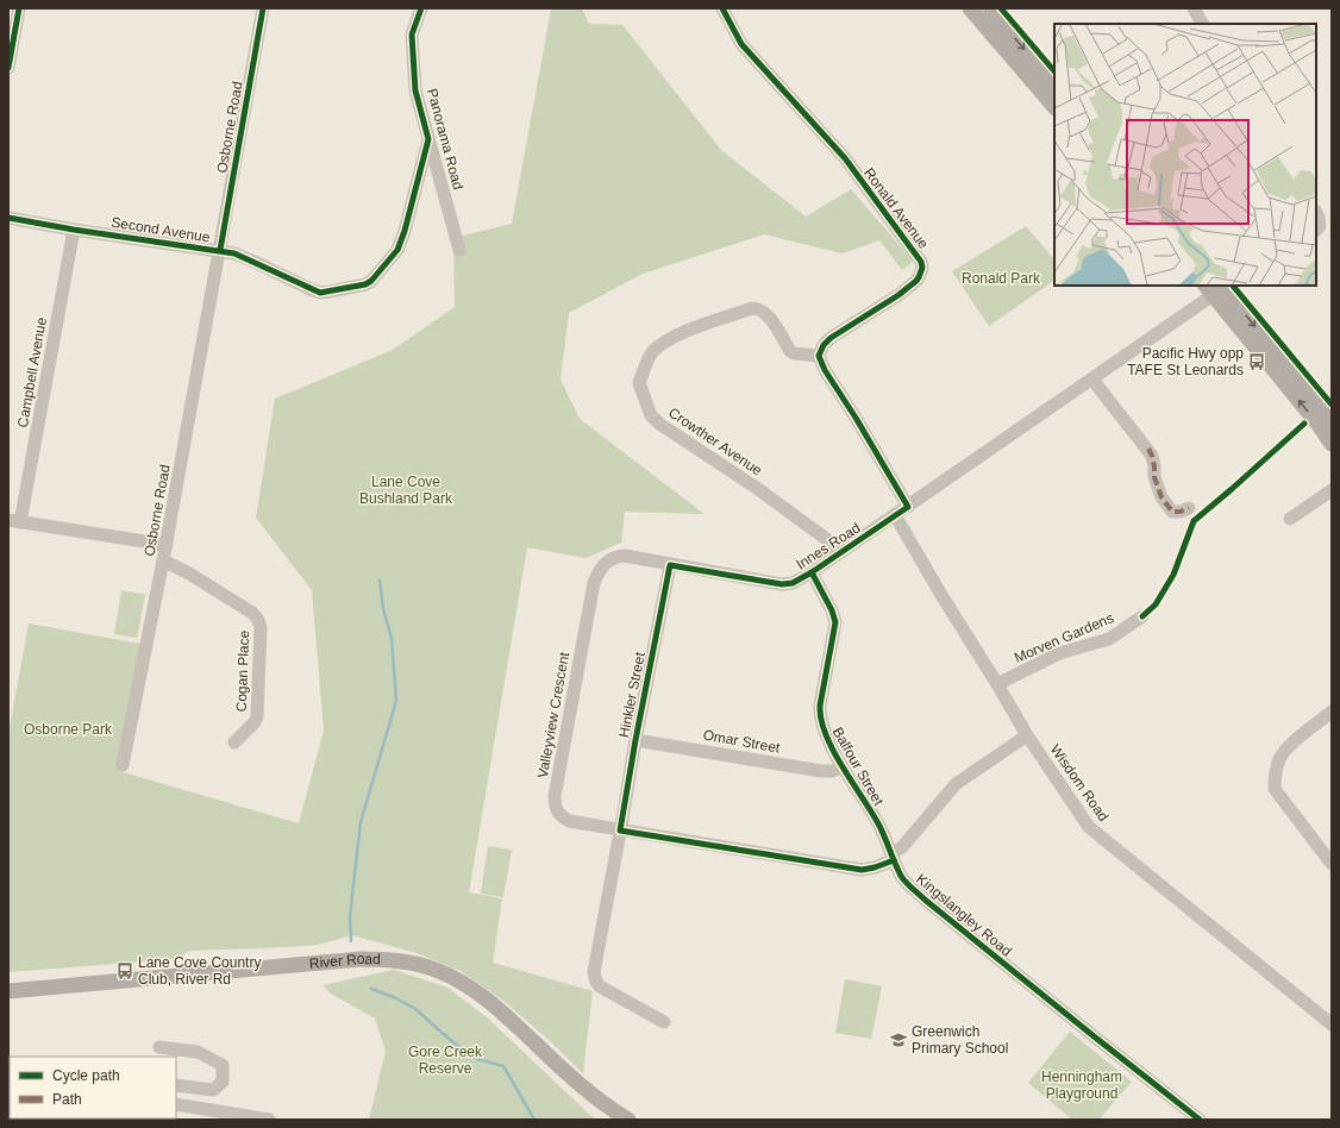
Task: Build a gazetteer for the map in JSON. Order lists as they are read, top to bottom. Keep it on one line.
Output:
{"streets":{"main road":["River Road"],"street":["Osborne Road","Panorama Road","Ronald Avenue","Second Avenue","Campbell Avenue","Crowther Avenue","Innes Road","Morven Gardens","Cogan Place","Hinkler Street","Valleyview Crescent","Omar Street","Balfour Street","Wisdom Road","Kingslangley Road"]},"crossings":[["Osborne Road","Second Avenue"],["Osborne Road","Cogan Place"],["Panorama Road","Second Avenue"],["Ronald Avenue","Crowther Avenue"],["Second Avenue","Campbell Avenue"],["Crowther Avenue","Innes Road"],["Innes Road","Hinkler Street"],["Innes Road","Valleyview Crescent"],["Innes Road","Balfour Street"],["Innes Road","Wisdom Road"],["Morven Gardens","Wisdom Road"],["Hinkler Street","Valleyview Crescent"],["Hinkler Street","Omar Street"],["Omar Street","Balfour Street"],["Balfour Street","Kingslangley Road"]],"parks":["Ronald Park","Lane Cove Bushland Park","Osborne Park","Gore Creek Reserve","Henningham Playground"],"places":{"bus stop":["Pacific Hwy opp TAFE St Leonards","Lane Cove Country Club, River Rd"],"school or university":["Greenwich Primary School"]},"legend":["Cycle path","Path"]}
